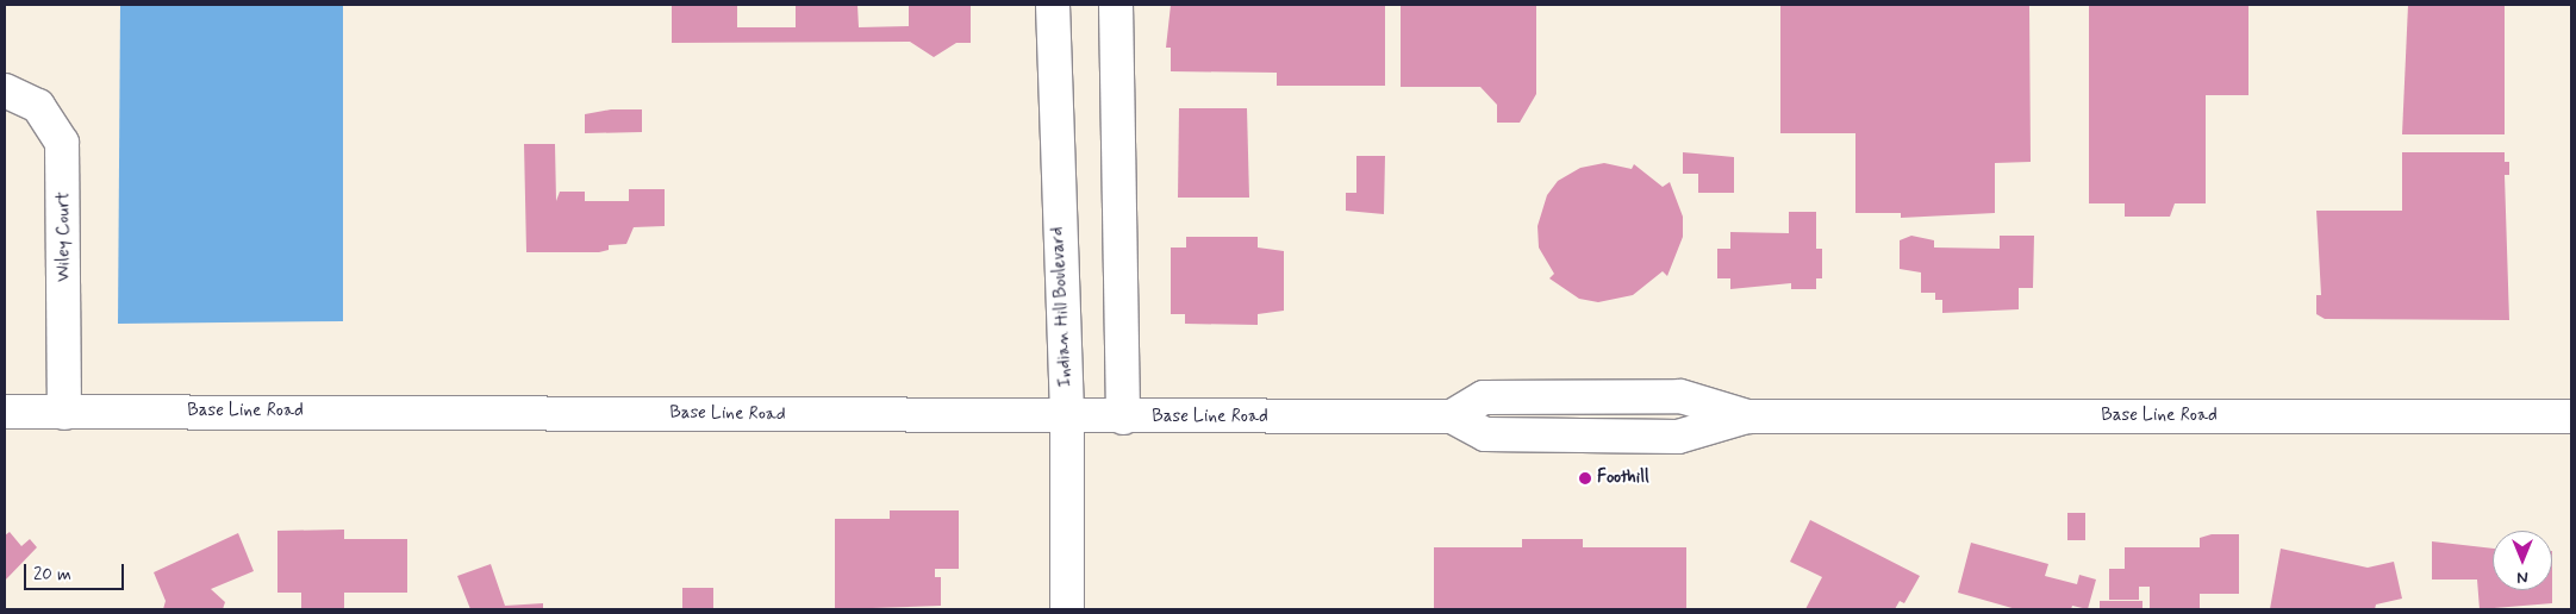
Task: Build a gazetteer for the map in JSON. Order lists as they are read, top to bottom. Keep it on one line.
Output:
{"streets":{"main road":["Wiley Court","Indian Hill Boulevard","Base Line Road"]},"crossings":[["Wiley Court","Base Line Road"],["Indian Hill Boulevard","Base Line Road"]],"places":["Foothill"],"scale_bar":"20 m","north":"bottom"}
